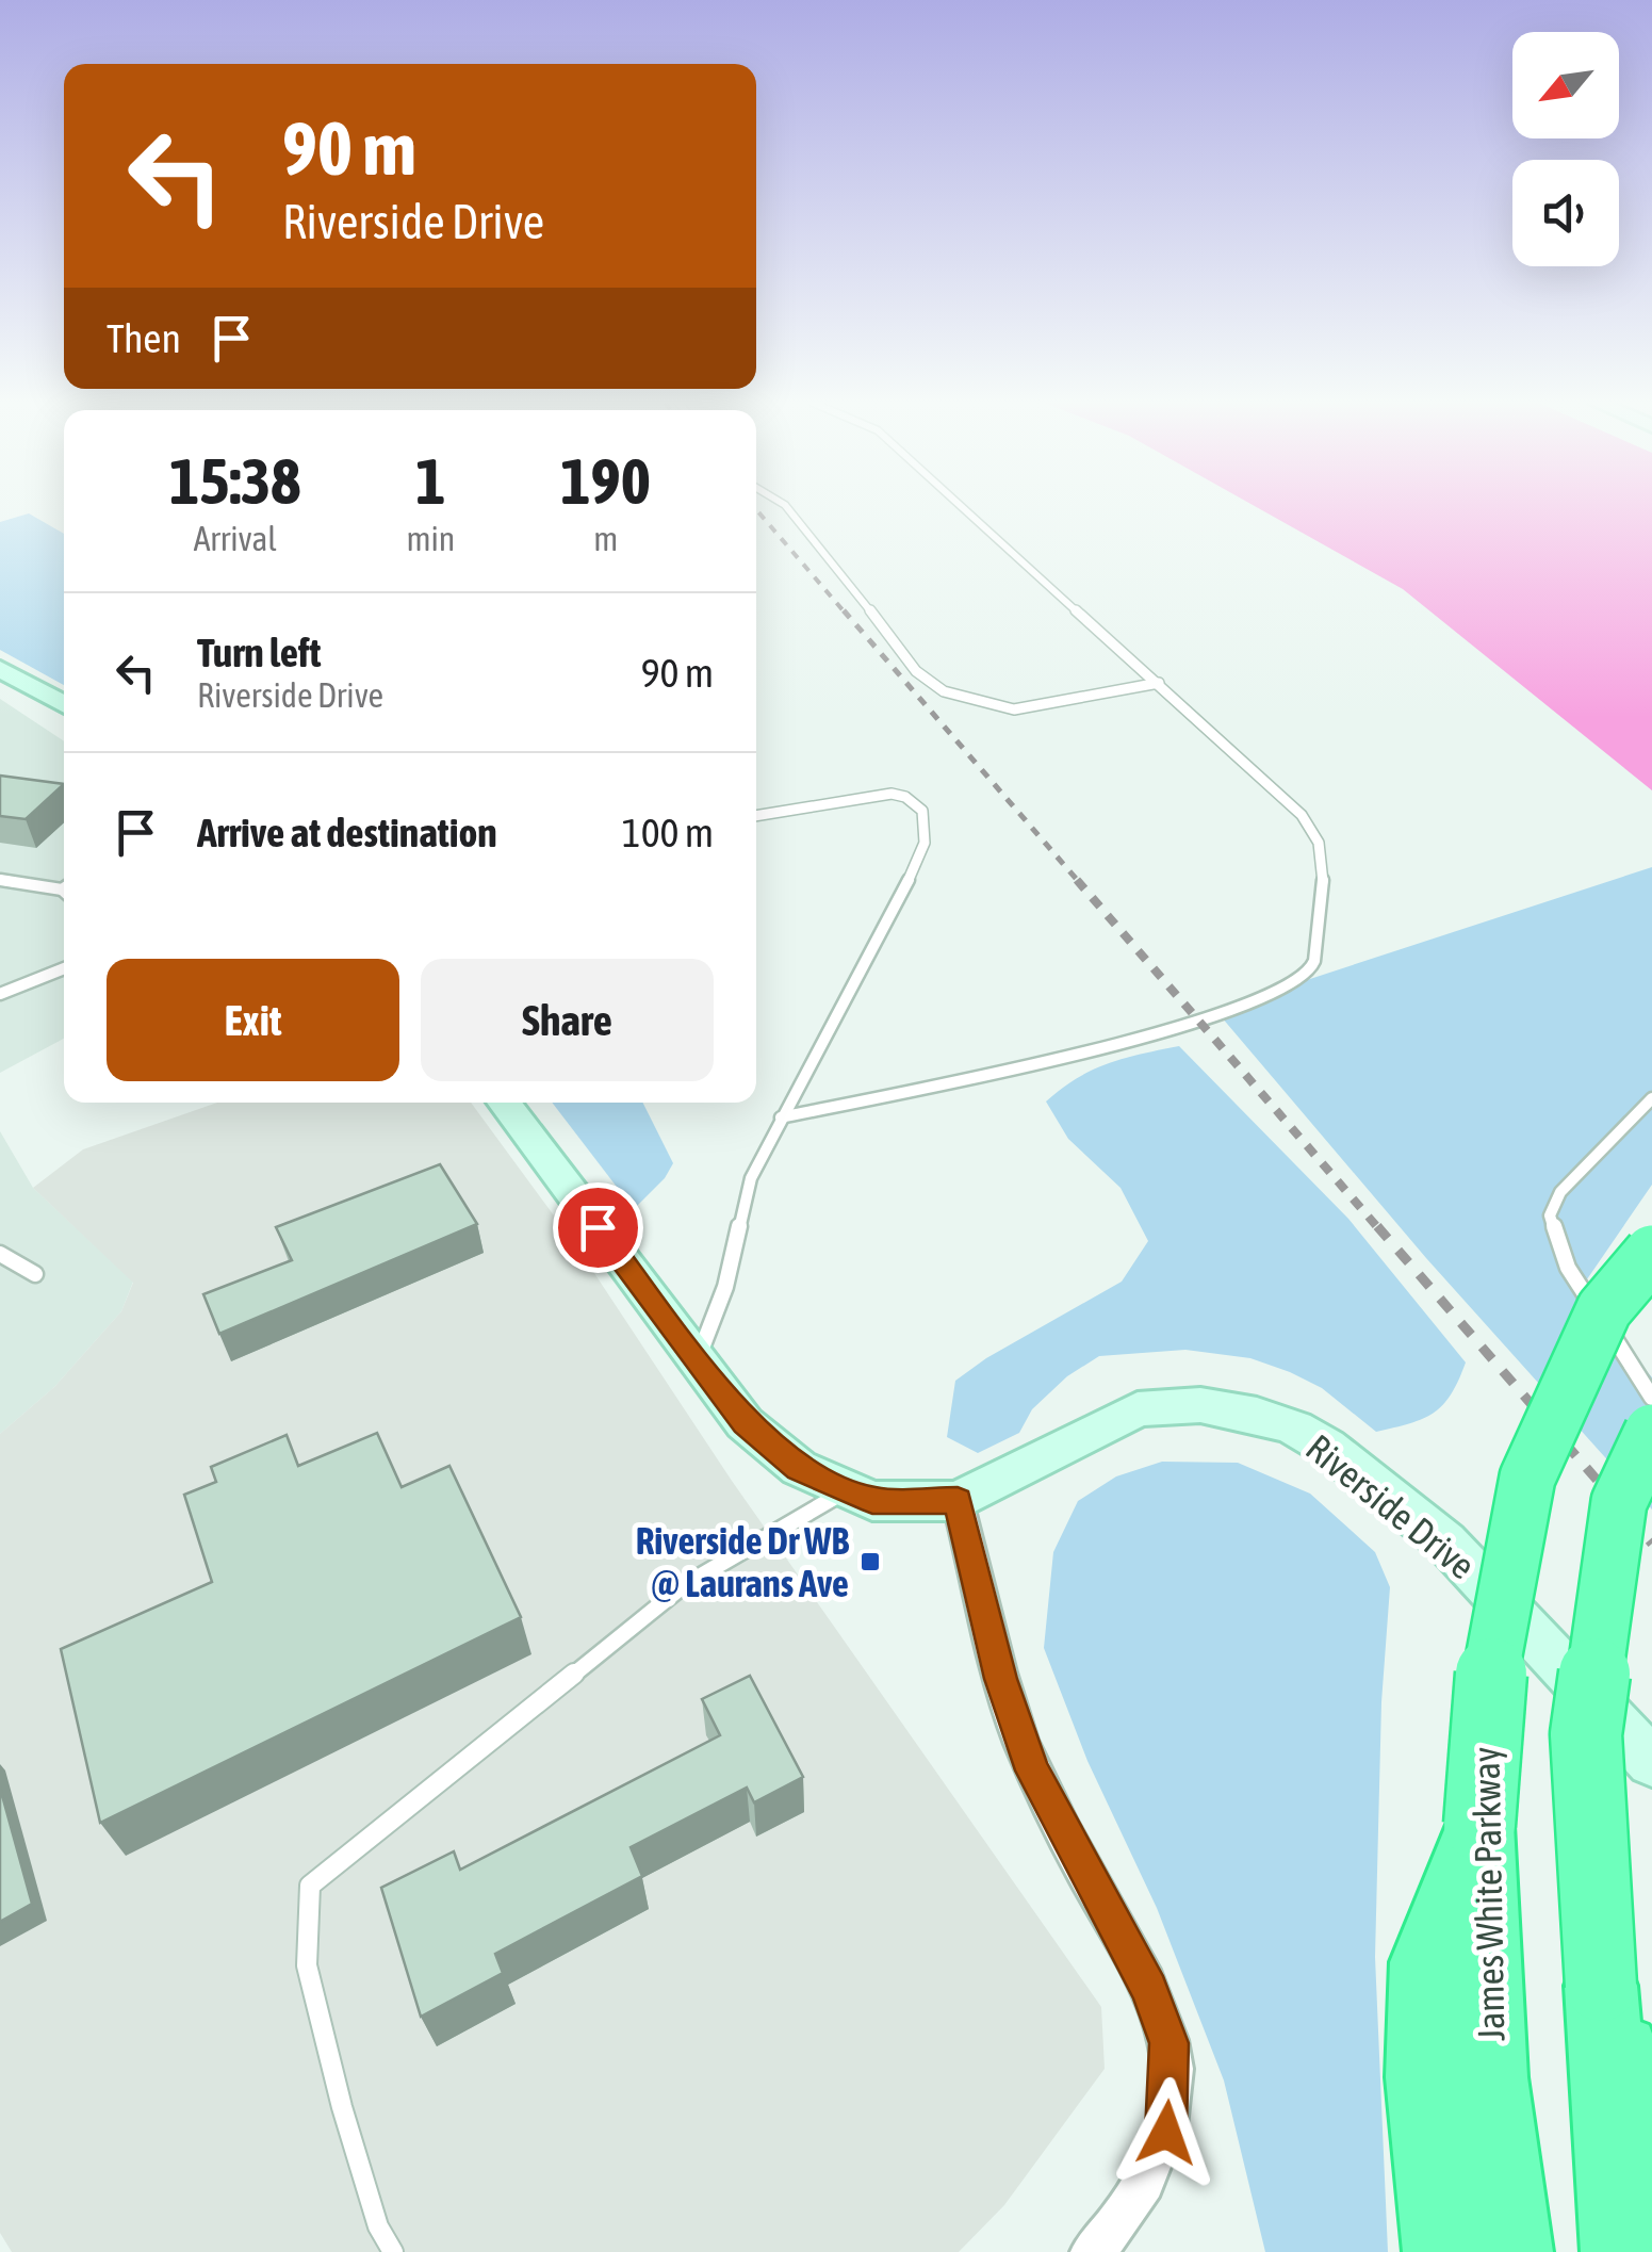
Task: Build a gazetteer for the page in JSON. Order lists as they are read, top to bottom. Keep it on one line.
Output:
{"streets":{"highway":["James White Parkway"],"street":["Riverside Drive"]},"places":{"transit":["Riverside Dr WB @ Laurans Ave"]},"north":"bottom left","page":{"turn":["90 m","Riverside Drive"],"then":"Then","eta":["15:38","Arrival","1","min","190","m"],"list":[{"name":"Turn left","note":"Riverside Drive","value":"90 m"},{"name":"Arrive at destination","value":"100 m"}],"buttons":["Exit","Share"]}}
